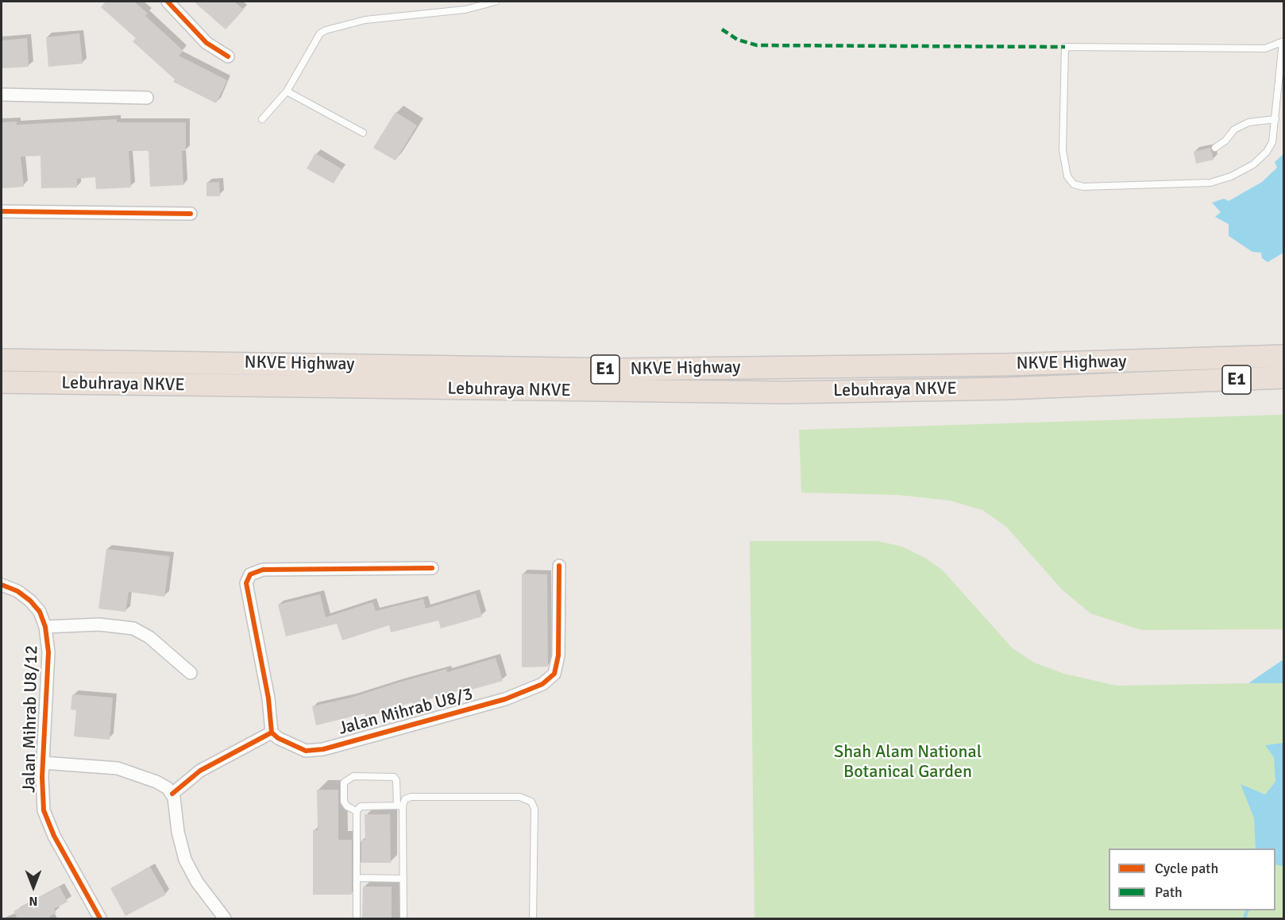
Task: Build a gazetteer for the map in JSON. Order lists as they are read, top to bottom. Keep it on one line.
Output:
{"streets":{"highway":["NKVE Highway","E1","Lebuhraya NKVE"],"street":["Jalan Mihrab U8/3","Jalan Mihrab U8/12"]},"parks":["Shah Alam National Botanical Garden"],"legend":["Cycle path","Path"],"north":"bottom"}
